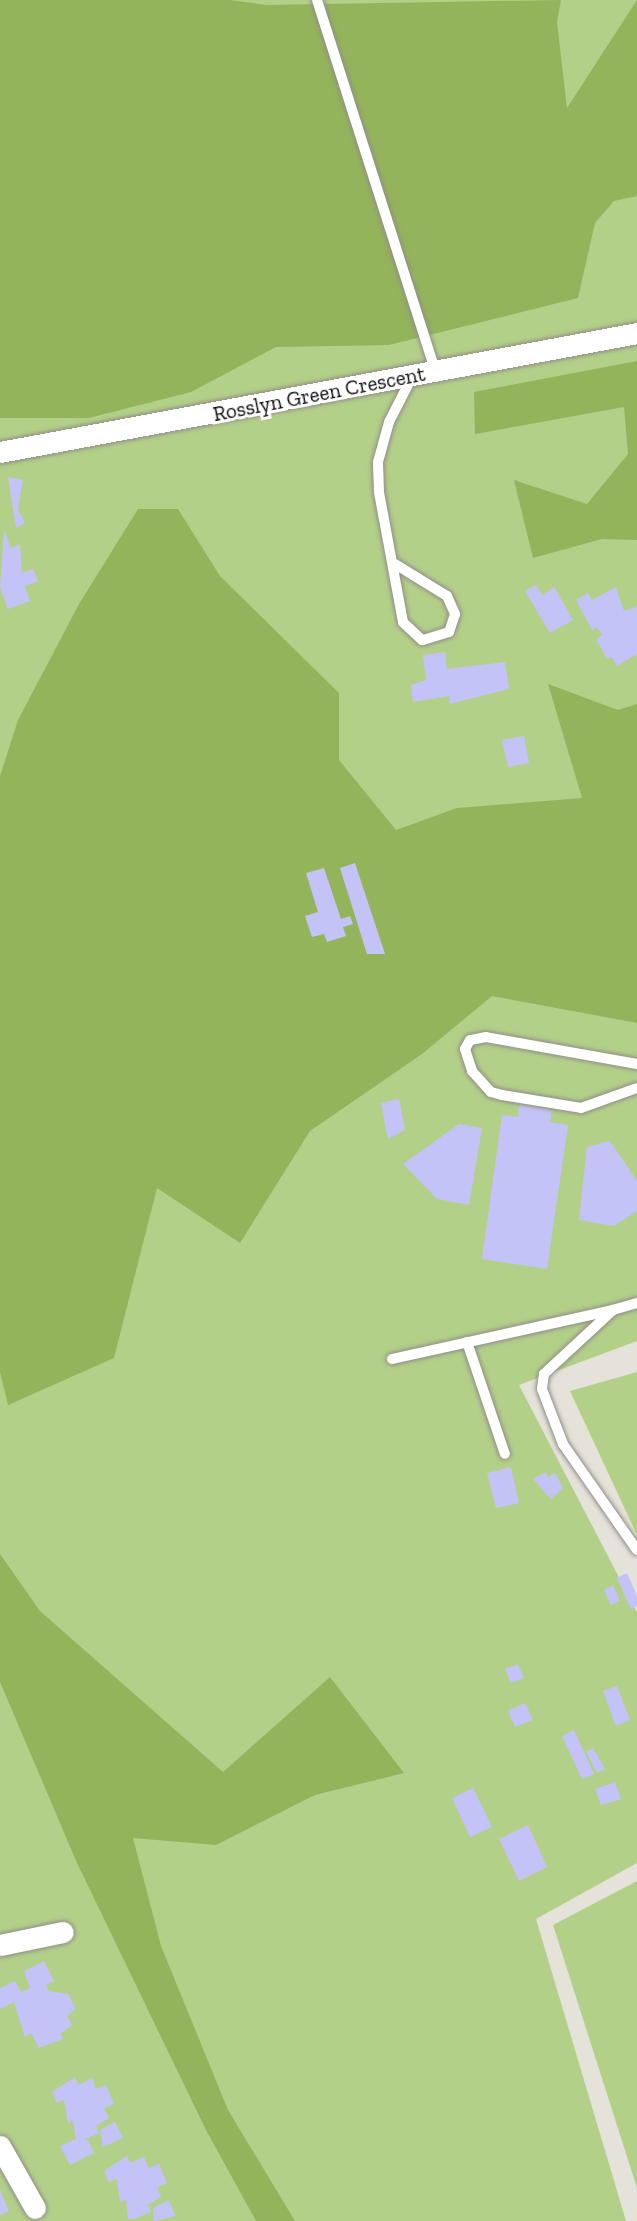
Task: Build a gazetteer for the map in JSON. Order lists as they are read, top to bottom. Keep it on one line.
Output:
{"streets":{"street":["Rosslyn Green Crescent"]}}
